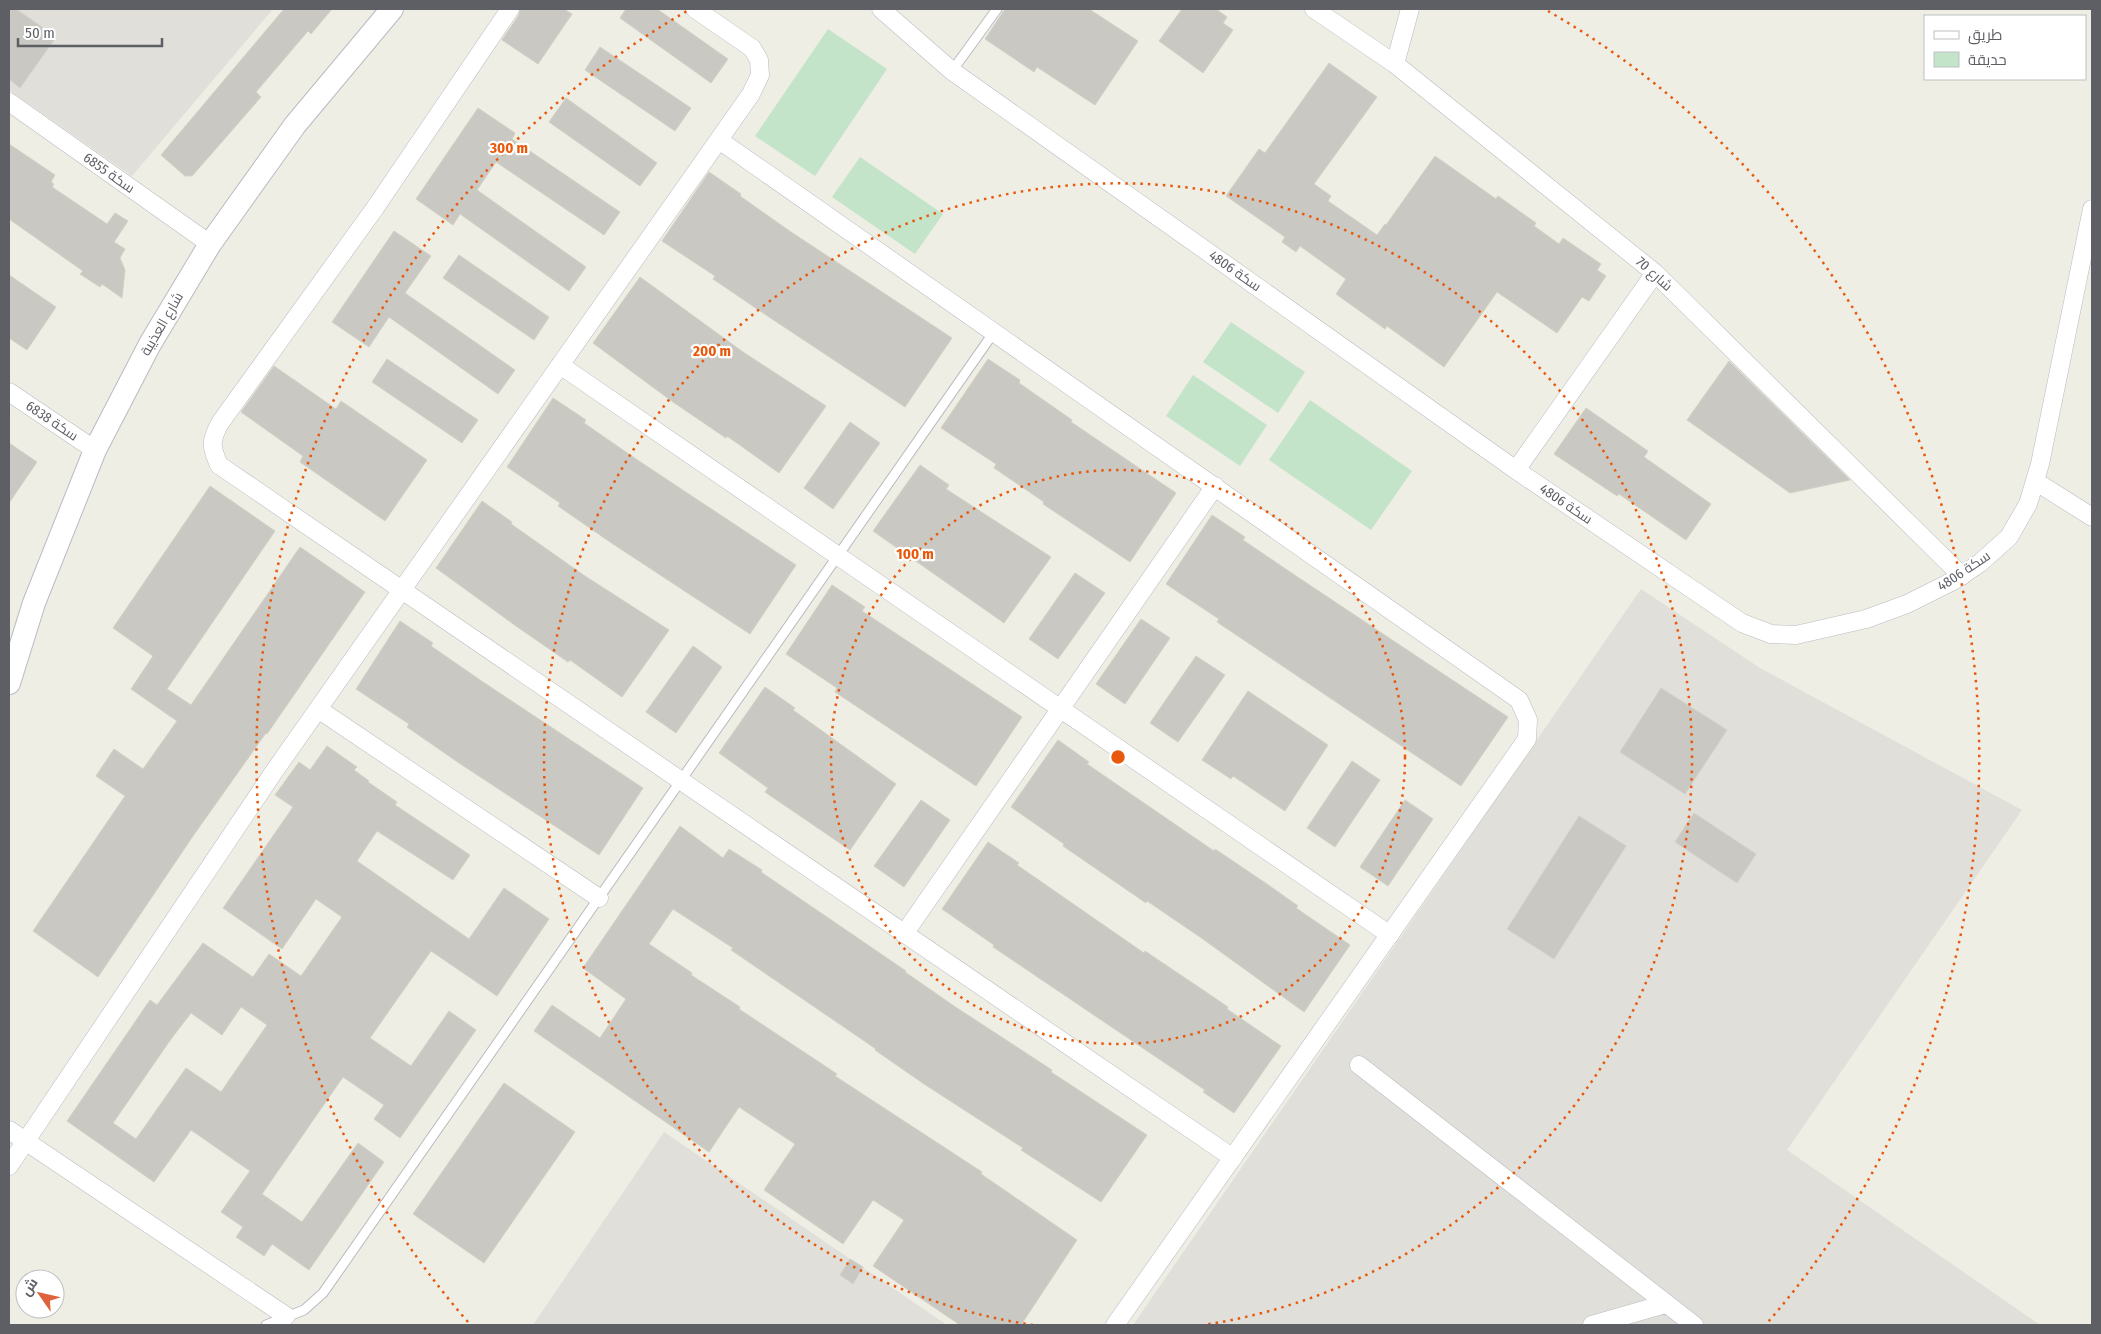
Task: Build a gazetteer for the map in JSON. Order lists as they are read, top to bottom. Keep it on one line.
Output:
{"streets":{"street":["سكة 6855","سكة 4806","شارع 70","شارع العذيبة","سكة 6838"]},"crossings":[["سكة 6855","شارع العذيبة"],["سكة 4806","شارع 70"],["شارع العذيبة","سكة 6838"]],"legend":["طريق","حديقة"],"scale_bar":"50 m","north":"top left","rings":["300 m","200 m","100 m"]}
